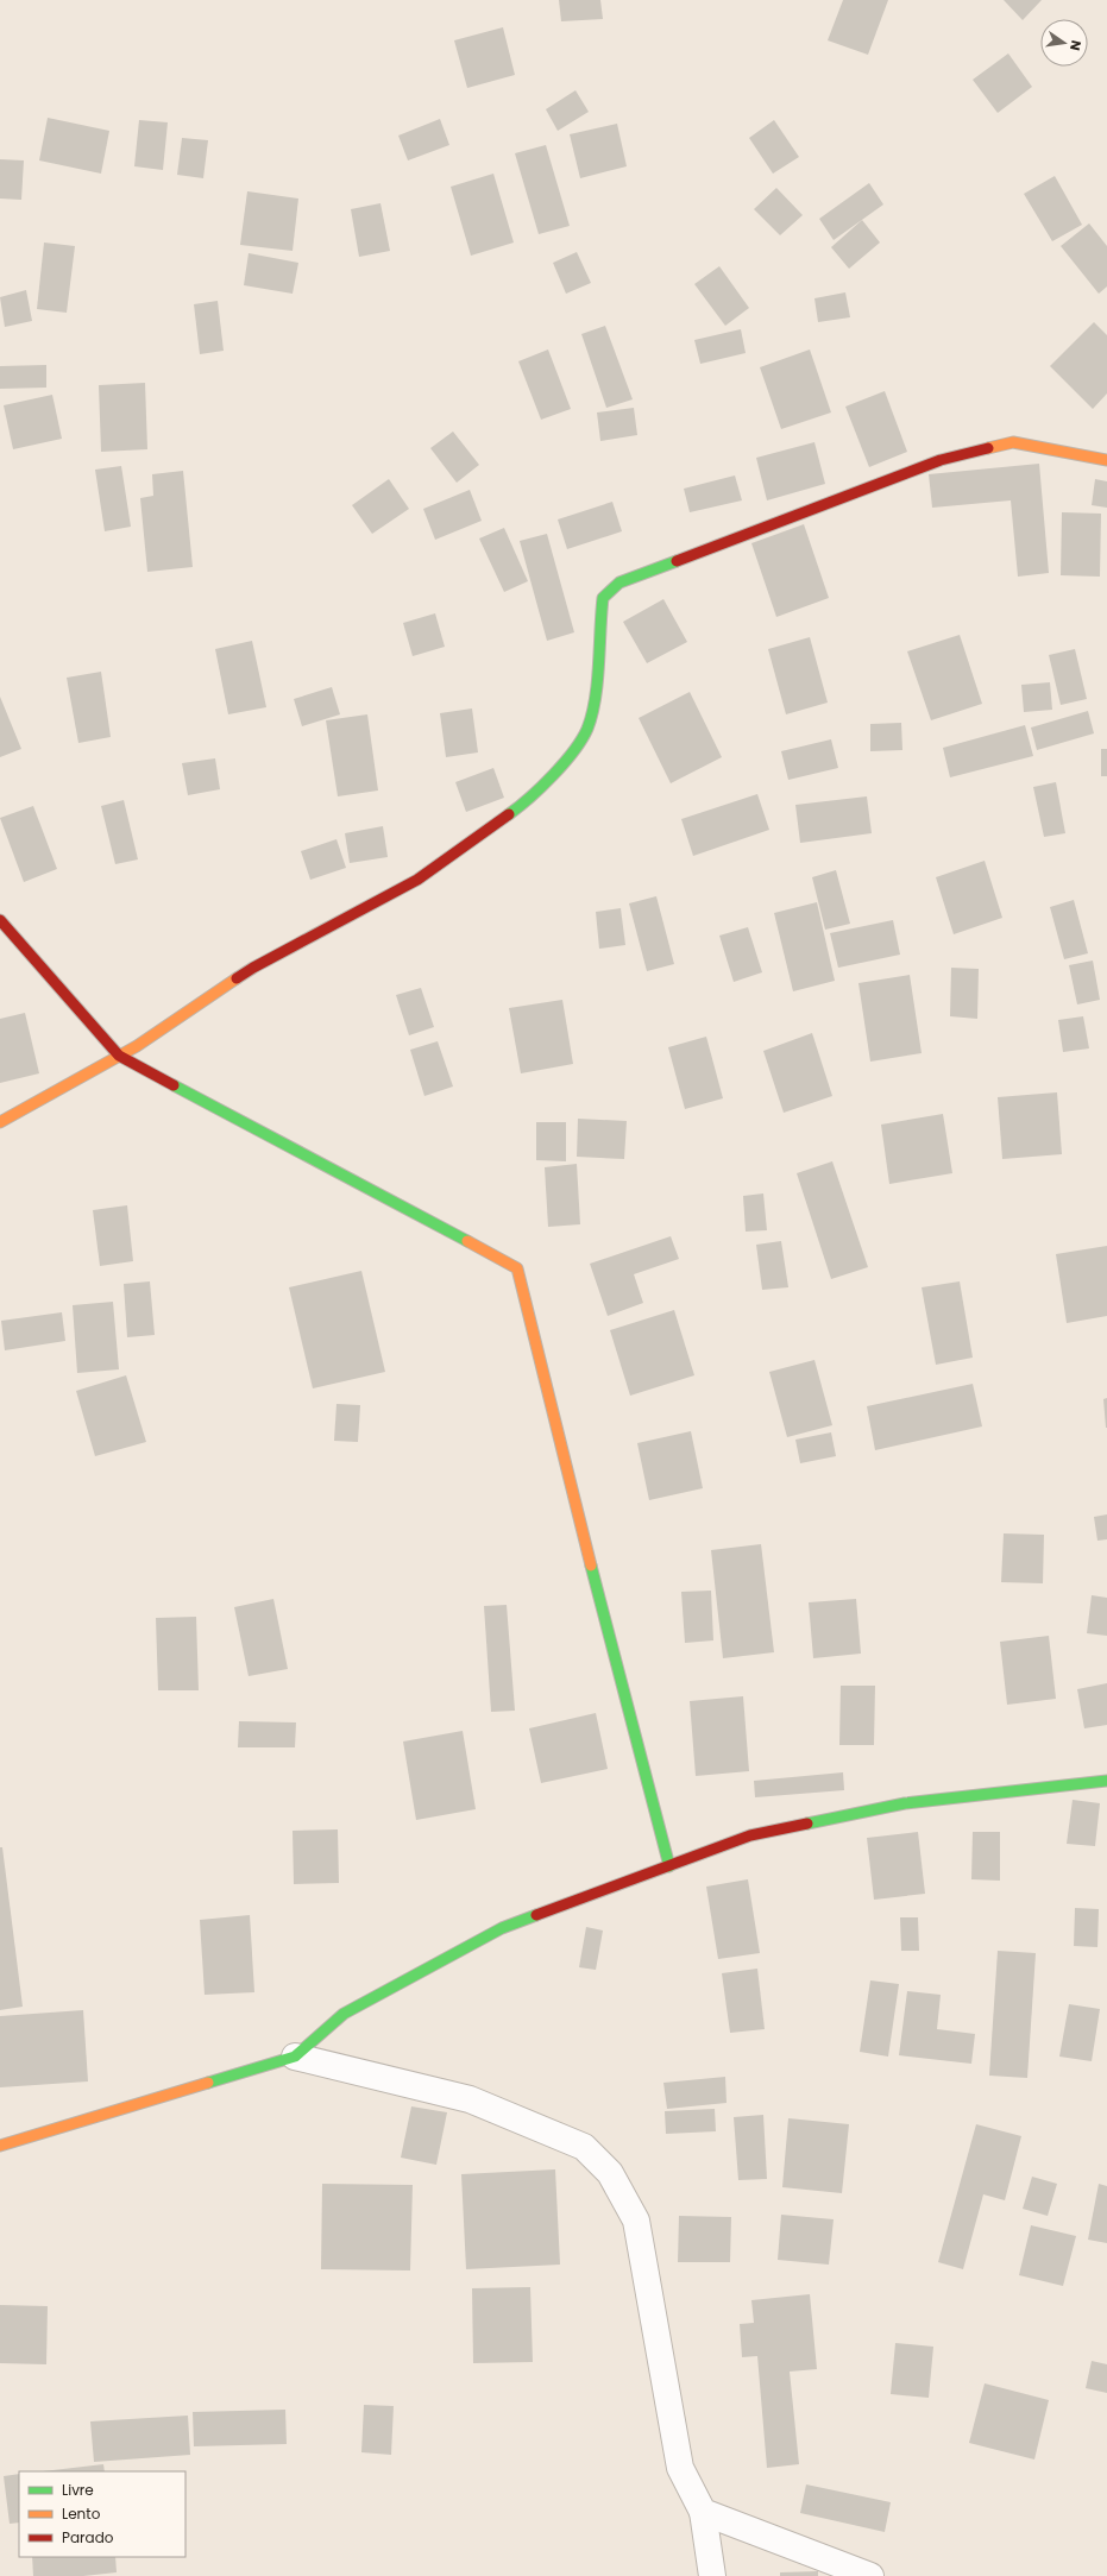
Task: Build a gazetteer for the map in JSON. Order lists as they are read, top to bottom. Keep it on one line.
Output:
{"legend":["Livre","Lento","Parado"],"north":"right"}
